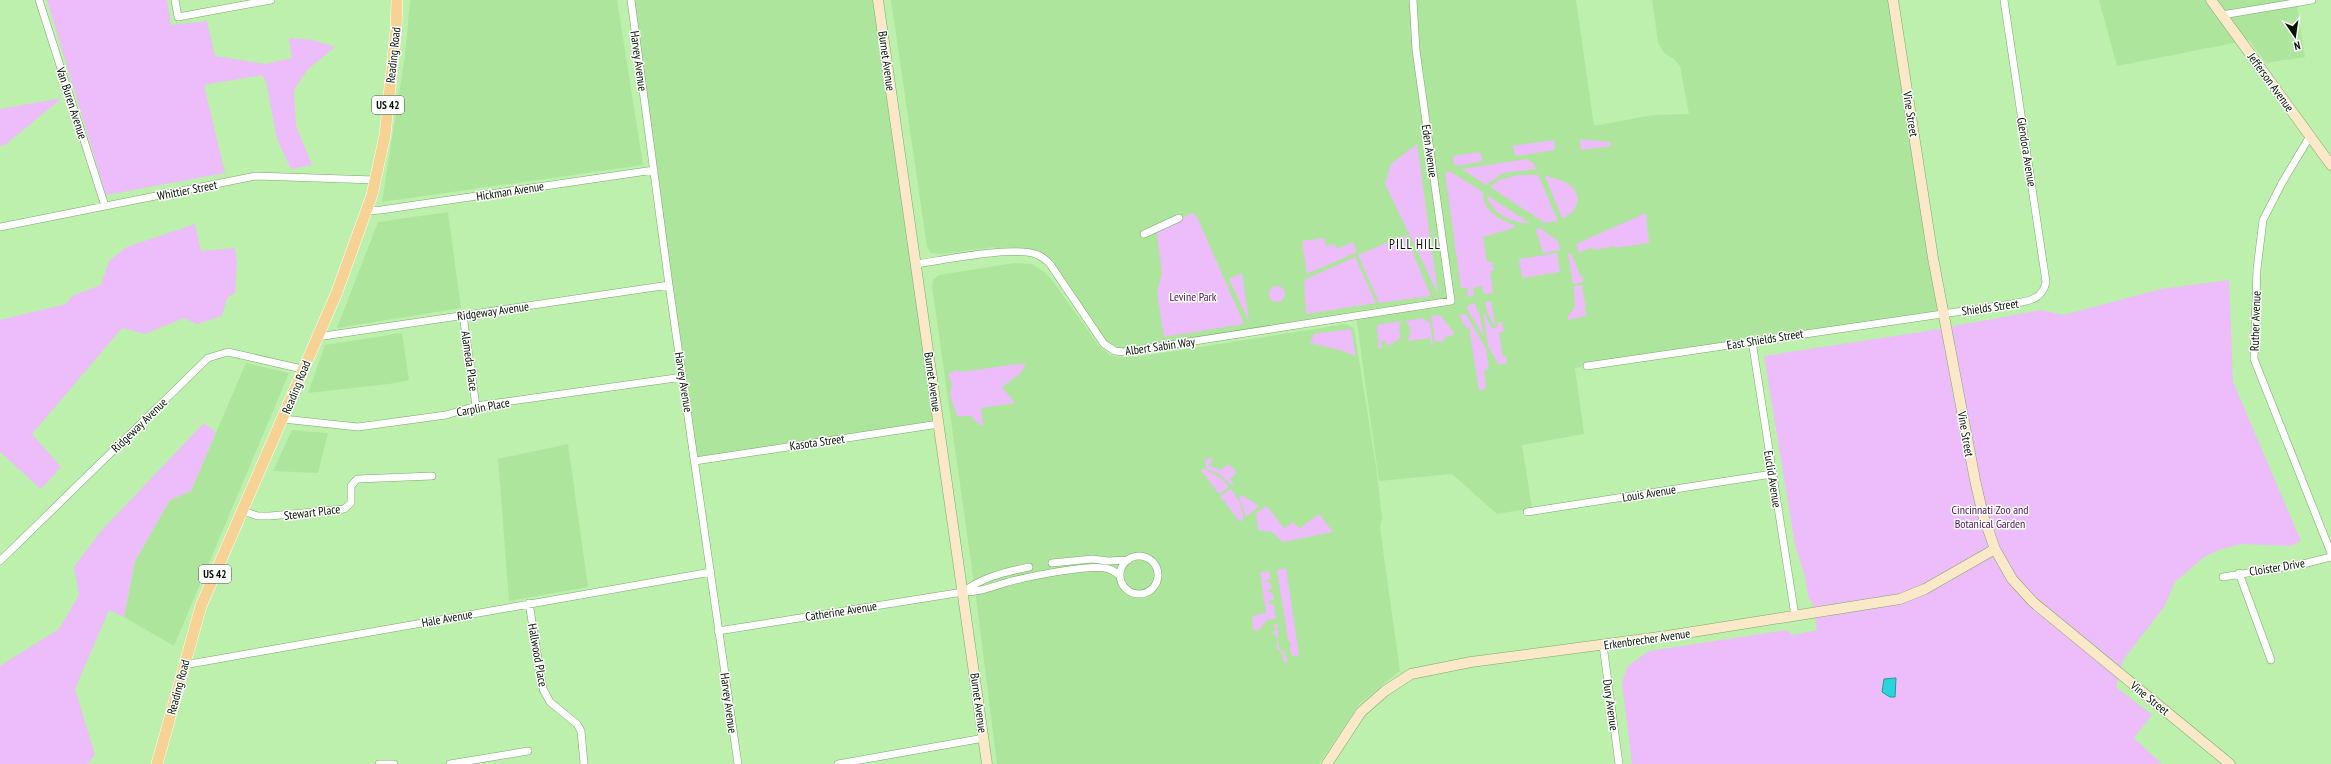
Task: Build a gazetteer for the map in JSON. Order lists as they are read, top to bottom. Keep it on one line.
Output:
{"streets":{"main road":["Reading Road","US 42"],"street":["Harvey Avenue","Burnet Avenue","Jefferson Avenue","Van Buren Avenue","Vine Street","Eden Avenue","Glendora Avenue","Whittier Street","Hickman Avenue","Shields Street","Ridgeway Avenue","Ruther Avenue","East Shields Street","Albert Sabin Way","Alameda Place","Carplin Place","Kasota Street","Euclid Avenue","Louis Avenue","Stewart Place","Cloister Drive","Catherine Avenue","Hale Avenue","Erkenbrecher Avenue","Hallwood Place","Dury Avenue"]},"crossings":[["Reading Road","Whittier Street"],["Reading Road","Hickman Avenue"],["Reading Road","Ridgeway Avenue"],["Reading Road","Carplin Place"],["Reading Road","Stewart Place"],["Reading Road","Hale Avenue"],["Harvey Avenue","Hickman Avenue"],["Harvey Avenue","Ridgeway Avenue"],["Harvey Avenue","Carplin Place"],["Harvey Avenue","Kasota Street"],["Harvey Avenue","Catherine Avenue"],["Harvey Avenue","Hale Avenue"],["Burnet Avenue","Albert Sabin Way"],["Burnet Avenue","Kasota Street"],["Burnet Avenue","Catherine Avenue"],["Jefferson Avenue","Ruther Avenue"],["Van Buren Avenue","Whittier Street"],["Vine Street","Shields Street"],["Vine Street","East Shields Street"],["Vine Street","Erkenbrecher Avenue"],["Eden Avenue","Albert Sabin Way"],["Glendora Avenue","Shields Street"],["Shields Street","East Shields Street"],["Ridgeway Avenue","Alameda Place"],["East Shields Street","Euclid Avenue"],["Alameda Place","Carplin Place"],["Euclid Avenue","Louis Avenue"],["Euclid Avenue","Erkenbrecher Avenue"],["Hale Avenue","Hallwood Place"],["Erkenbrecher Avenue","Dury Avenue"]],"districts":["PILL HILL"],"parks":["Levine Park","Cincinnati Zoo and Botanical Garden"],"north":"bottom"}
